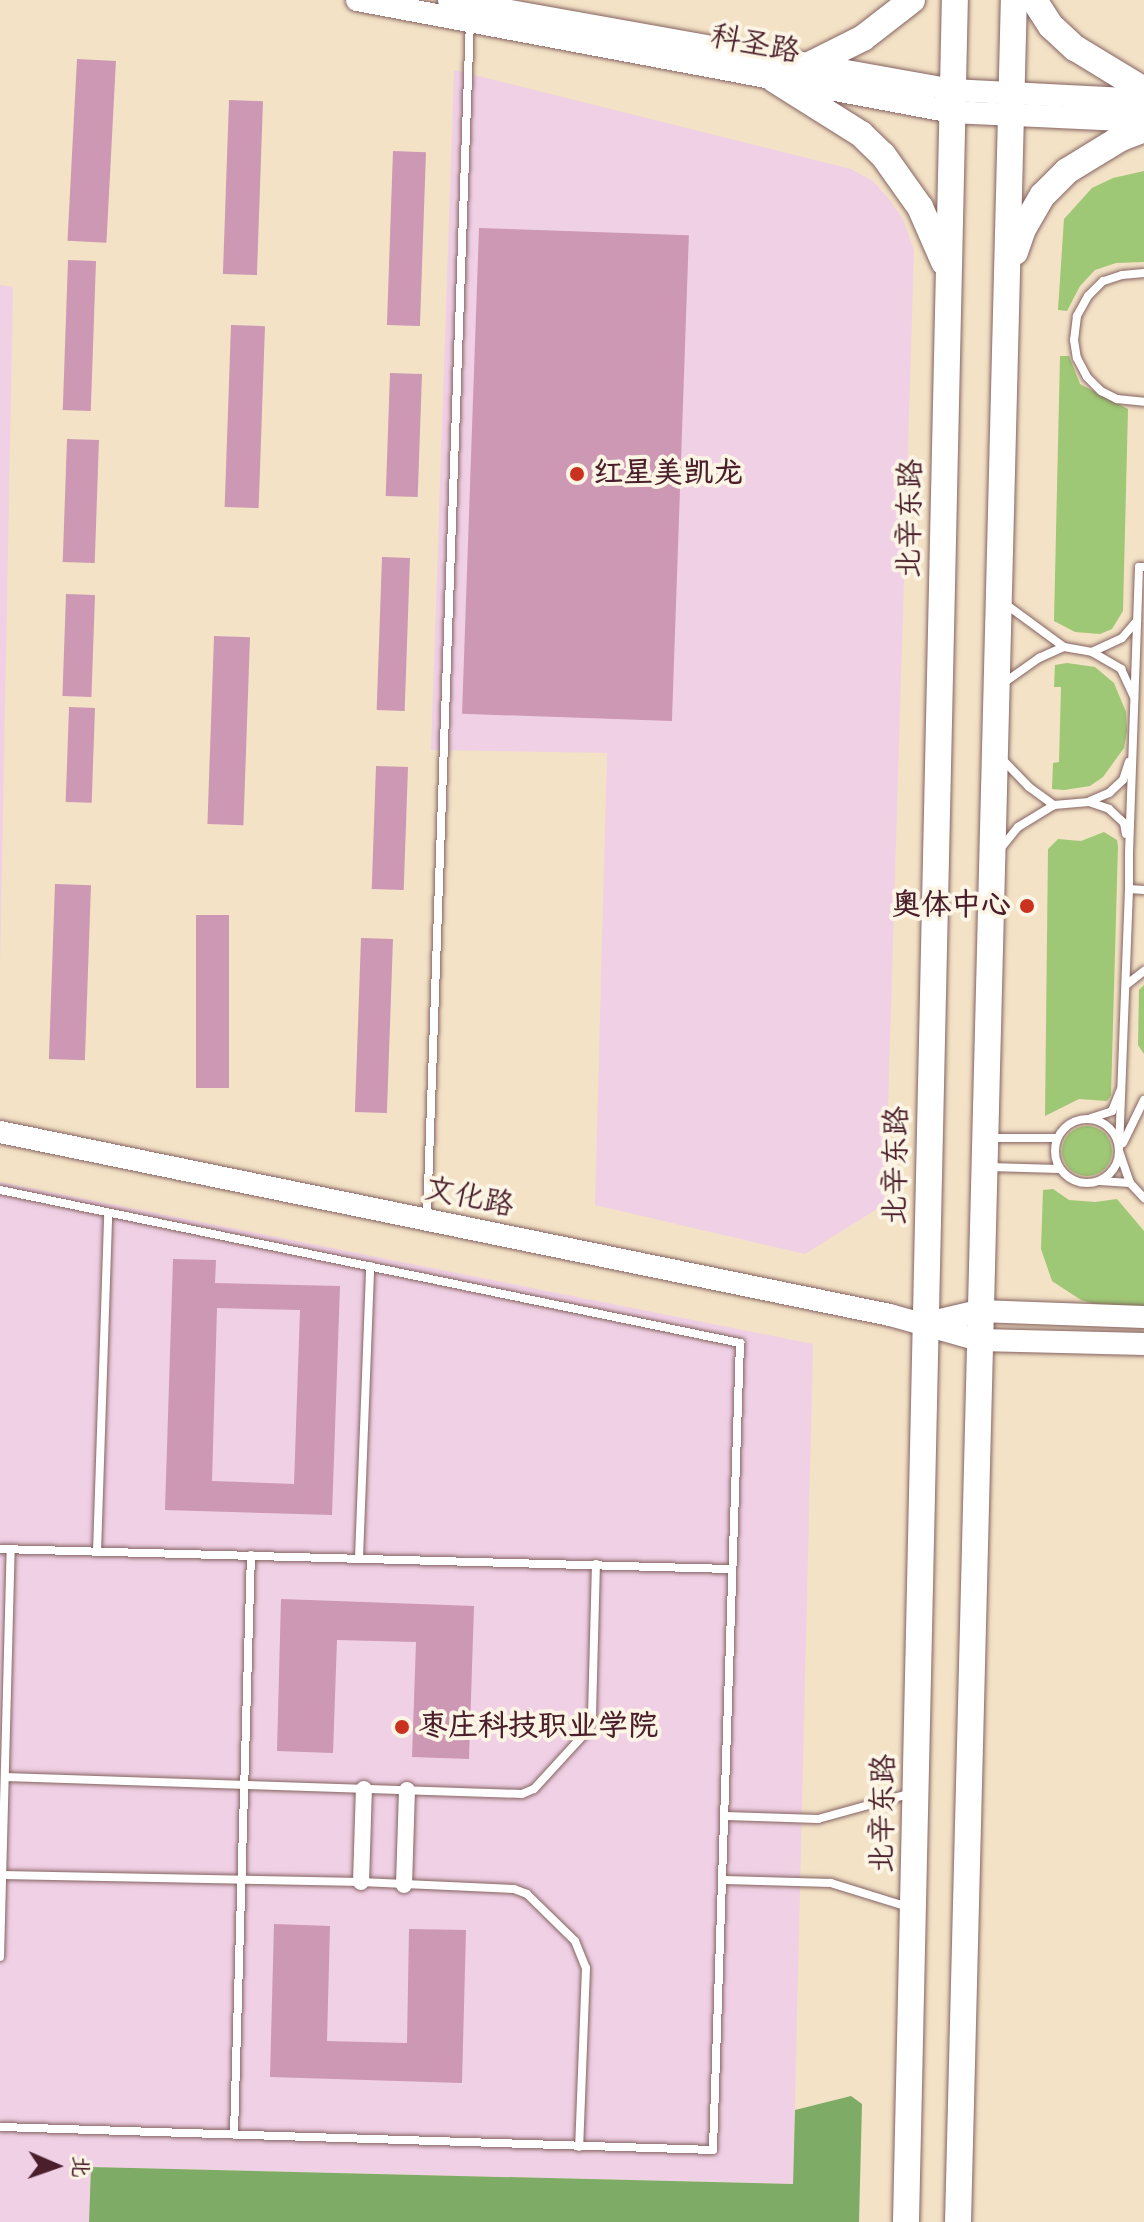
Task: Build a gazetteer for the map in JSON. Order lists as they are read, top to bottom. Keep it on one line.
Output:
{"streets":{"main road":["北辛东路"],"street":["科圣路","文化路"]},"crossings":[["科圣路","北辛东路"],["北辛东路","文化路"]],"places":["红星美凯龙","奥体中心","枣庄科技职业学院"],"north":"right"}
